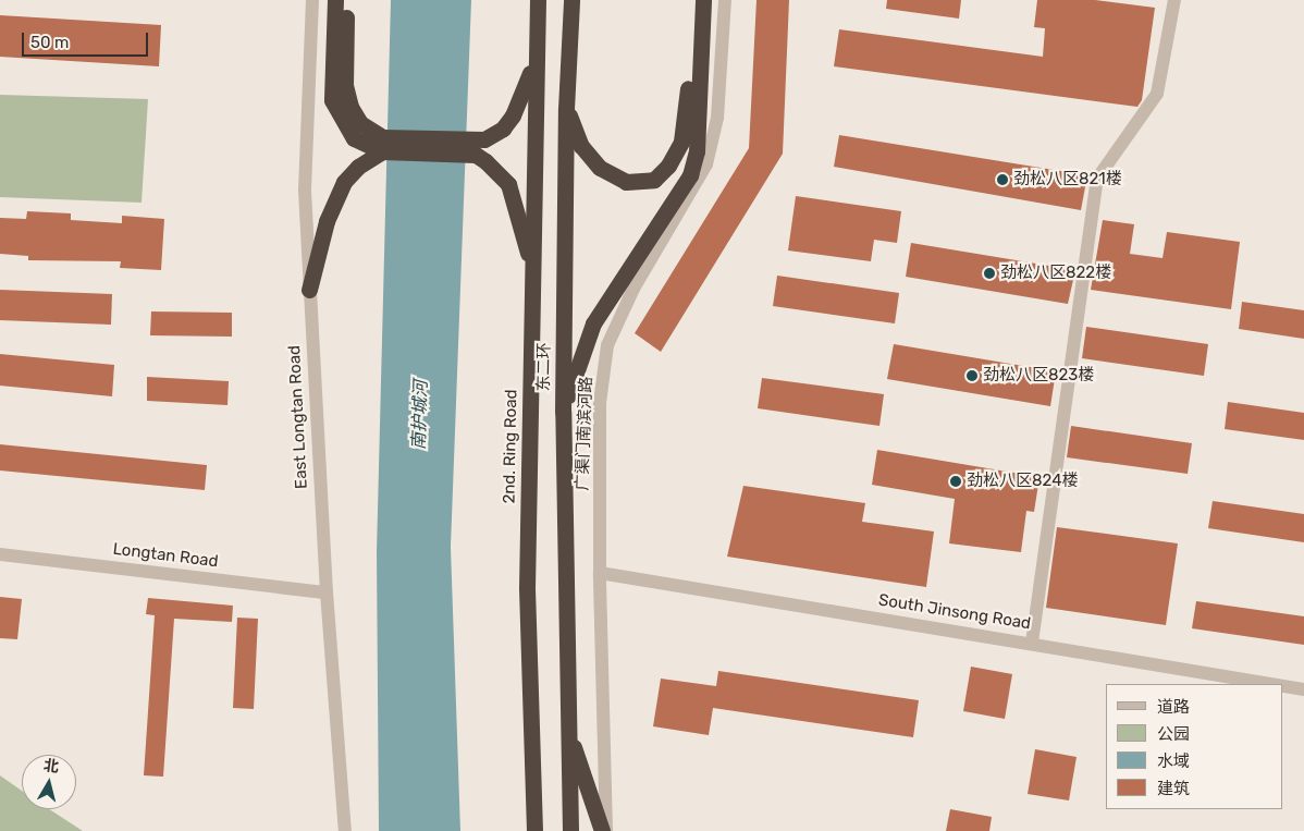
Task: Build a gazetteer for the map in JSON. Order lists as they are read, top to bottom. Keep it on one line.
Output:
{"streets":{"highway":["东二环","2nd. Ring Road"],"street":["East Longtan Road","广渠门南滨河路","Longtan Road","South Jinsong Road"]},"crossings":[["East Longtan Road","Longtan Road"],["广渠门南滨河路","South Jinsong Road"]],"water":["南护城河"],"places":["劲松八区821楼","劲松八区822楼","劲松八区823楼","劲松八区824楼"],"legend":["道路","公园","水域","建筑"],"scale_bar":"50 m","north":"top"}
